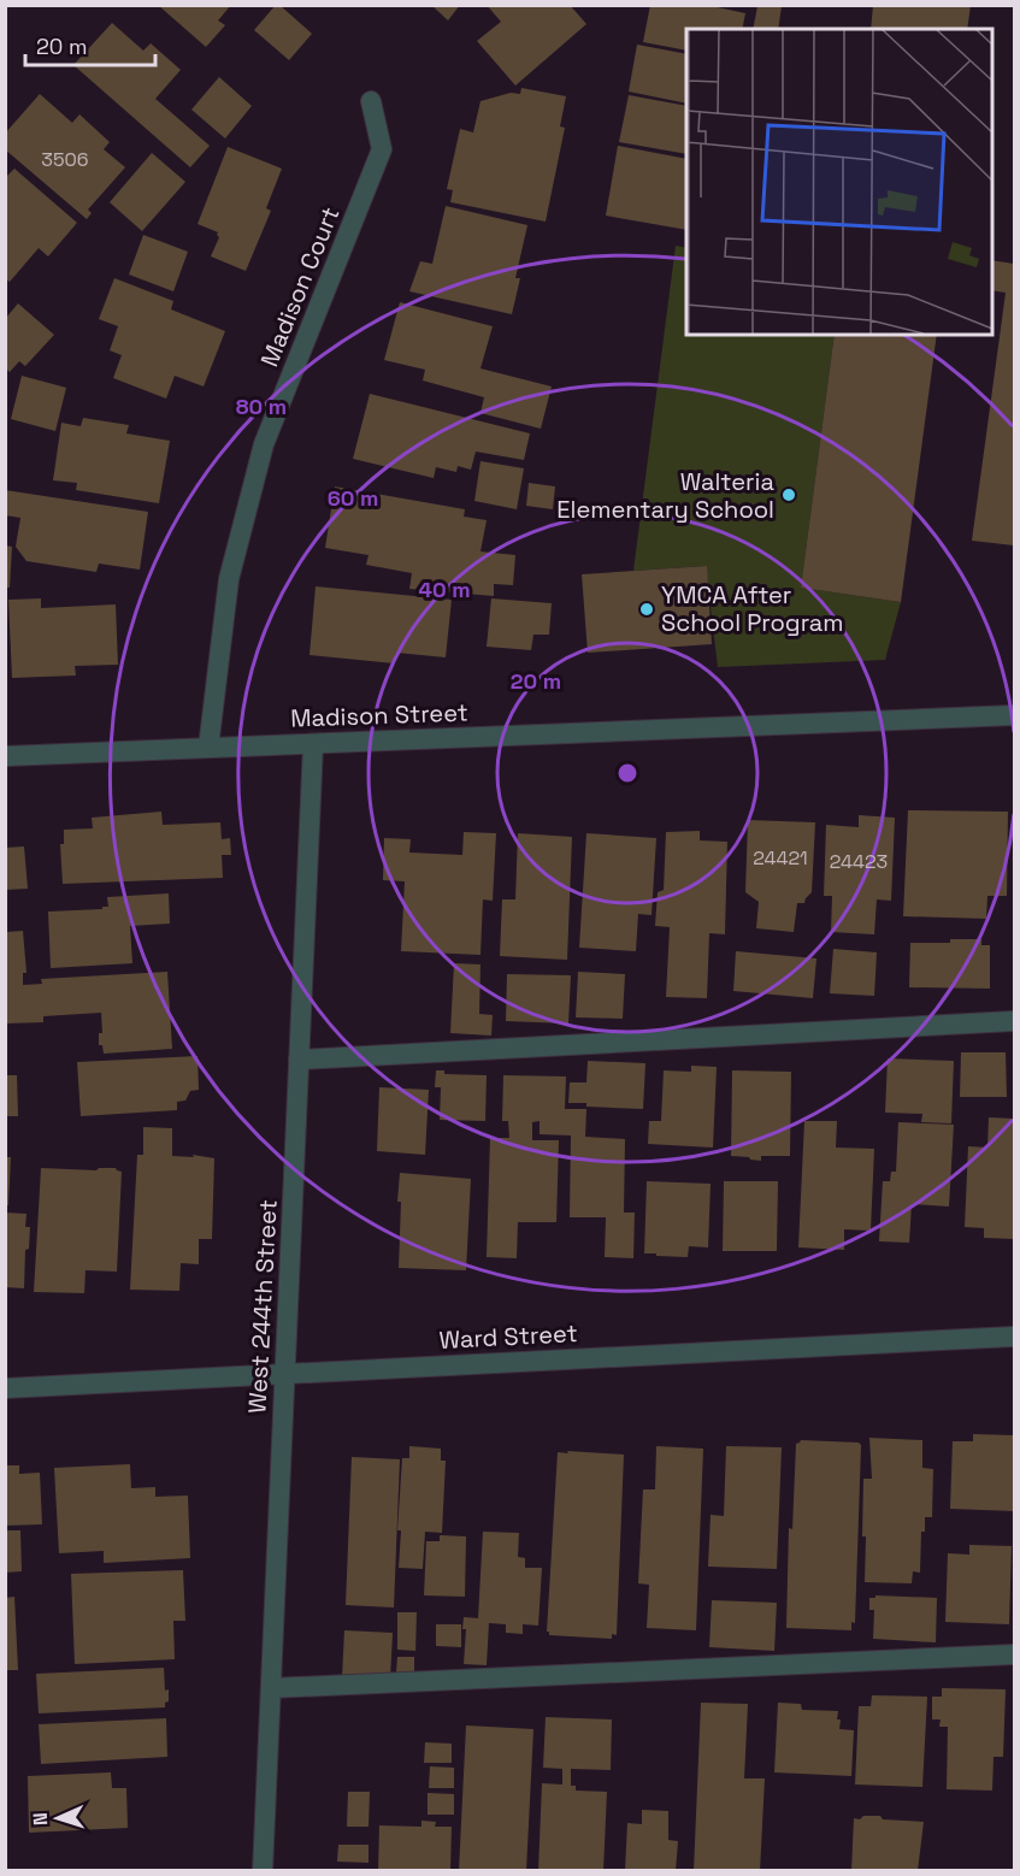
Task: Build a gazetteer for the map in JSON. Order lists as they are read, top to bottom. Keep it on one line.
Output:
{"streets":{"street":["Madison Court","Madison Street","West 244th Street","Ward Street"]},"crossings":[["Madison Court","Madison Street"],["Madison Street","West 244th Street"],["West 244th Street","Ward Street"]],"places":["Walteria Elementary School","YMCA After School Program"],"house_numbers":["3506","24421","24423"],"scale_bar":"20 m","north":"left","rings":["80 m","60 m","40 m","20 m"]}
